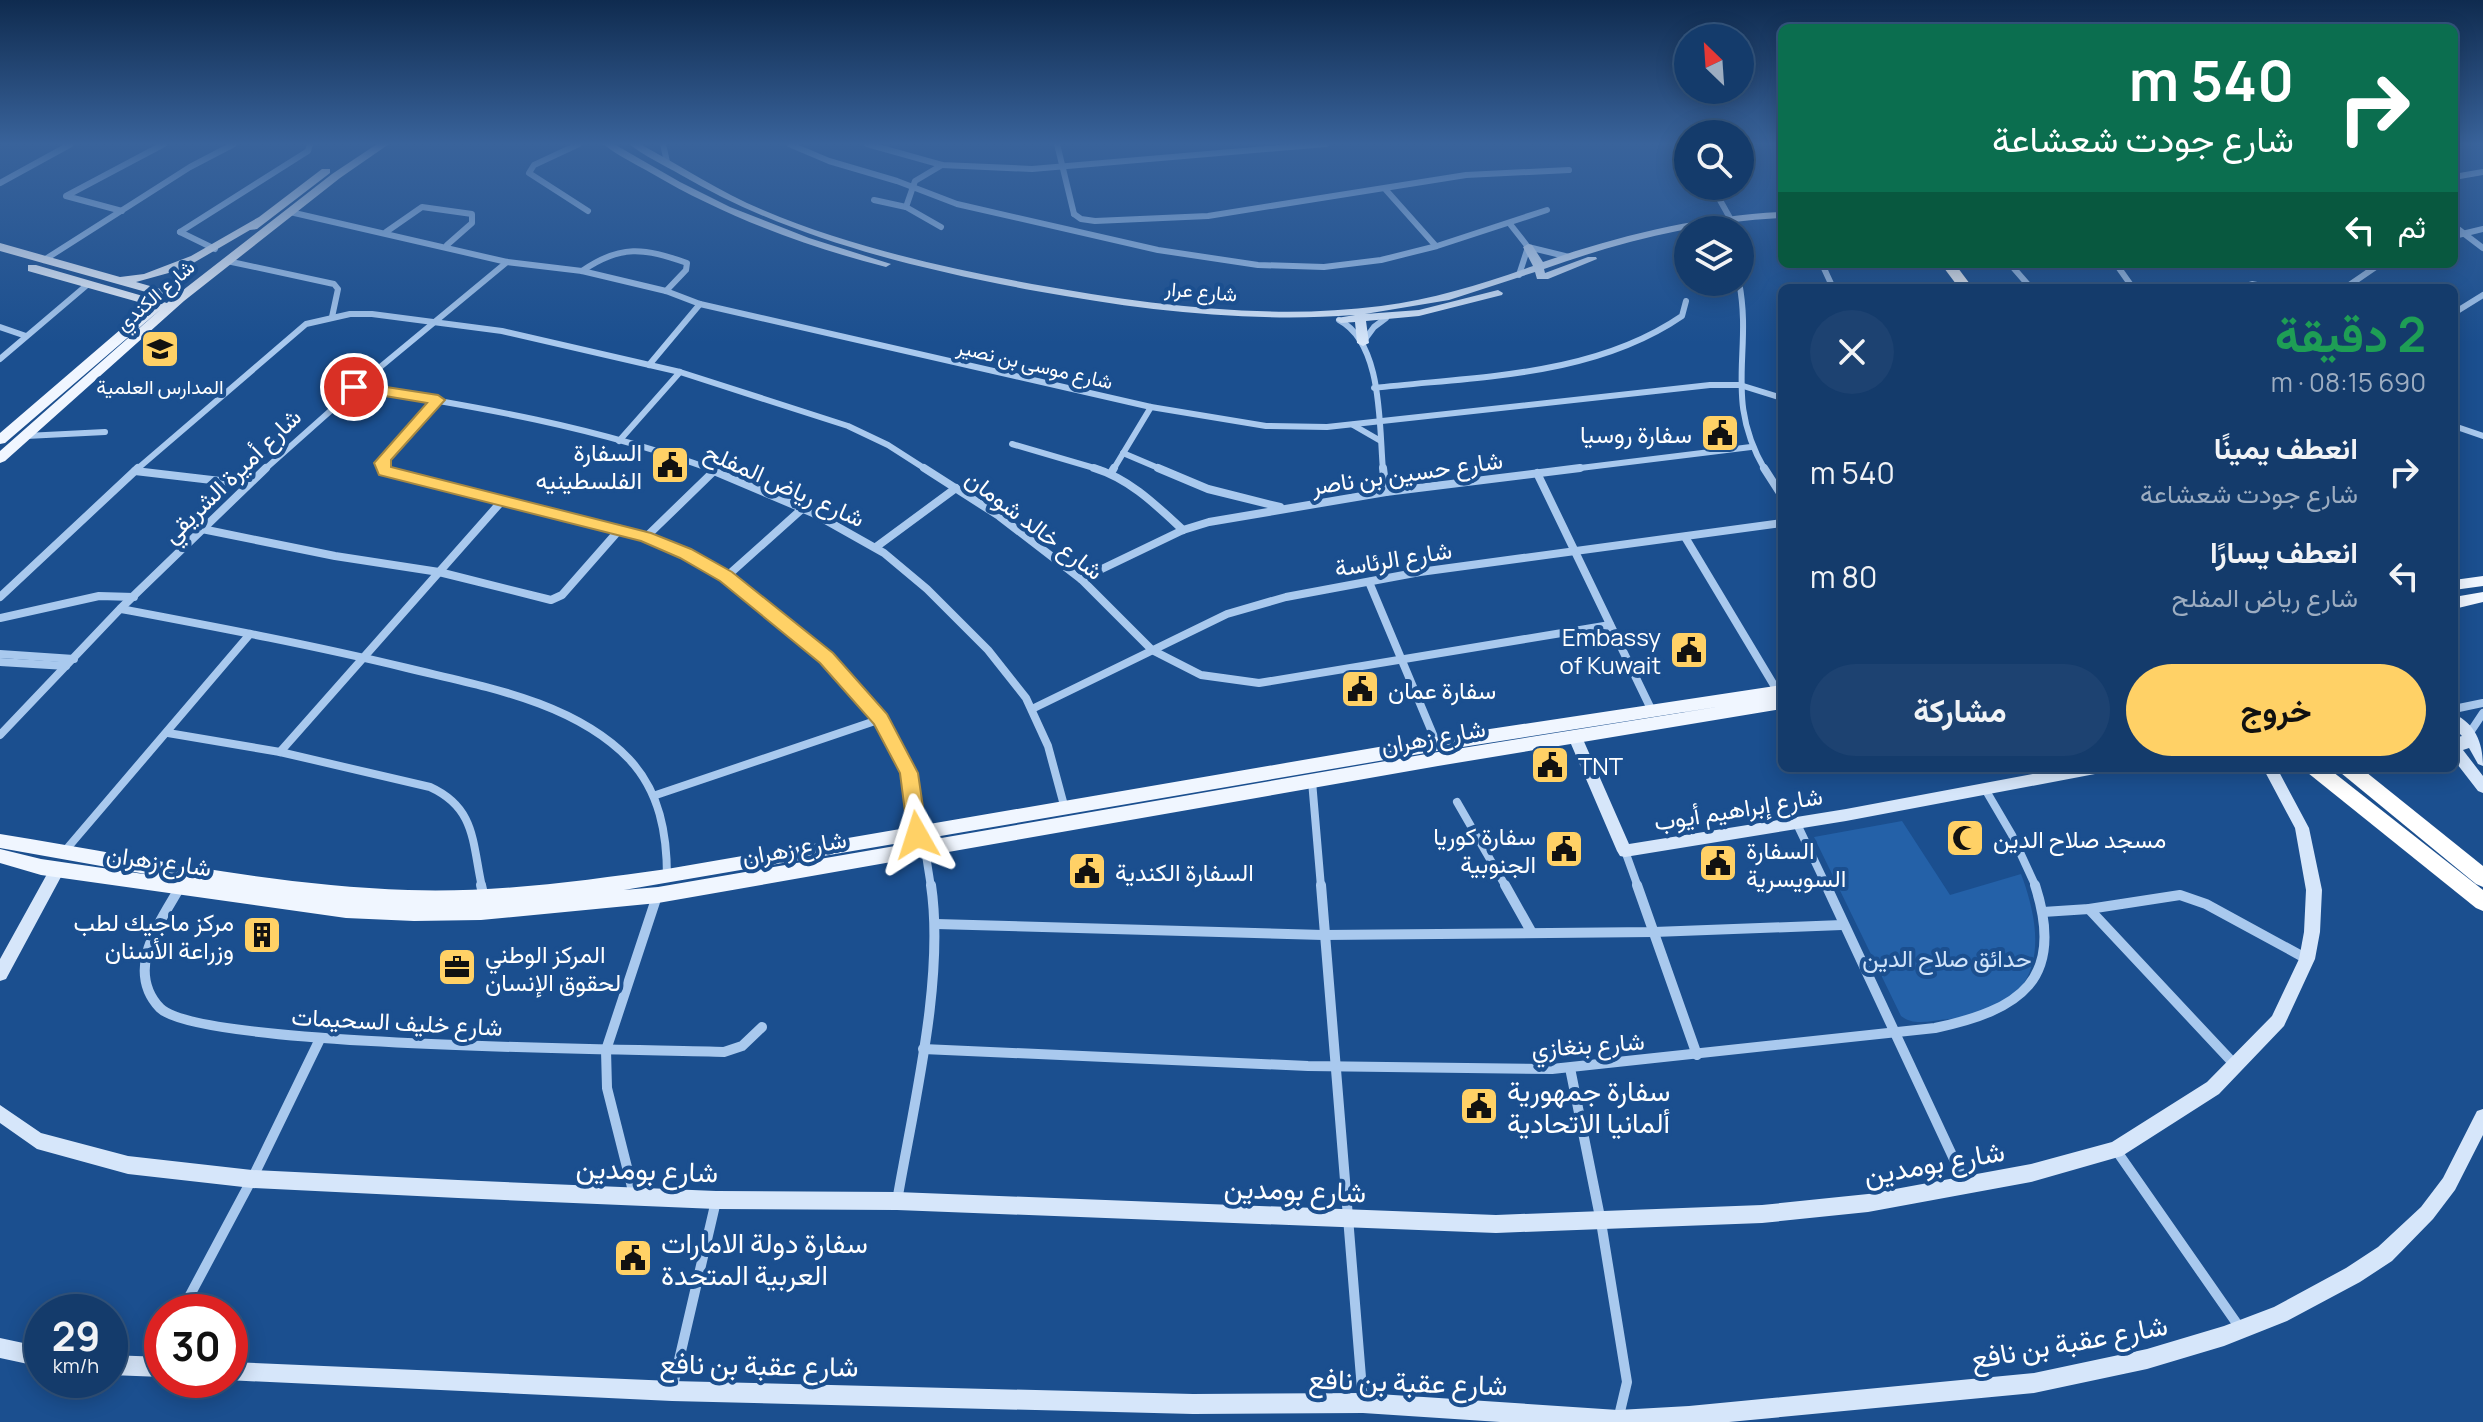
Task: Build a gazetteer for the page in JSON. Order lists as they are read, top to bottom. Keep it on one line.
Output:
{"streets":{"main road":["شارع الكندي","شارع زهران"],"street":["شارع عرار","شارع موسى بن نصير","شارع حسين بن ناصر","شارع أميرة الشريقي","شارع رياض المفلح","شارع خالد شومان","شارع الرئاسة","شارع إبراهيم أيوب","شارع خليف السحيمات","شارع بنغازي","شارع بومدين","شارع عقبة بن نافع"]},"crossings":[["شارع الكندي","شارع موسى بن نصير"],["شارع موسى بن نصير","شارع أميرة الشريقي"],["شارع حسين بن ناصر","شارع خالد شومان"],["شارع أميرة الشريقي","شارع رياض المفلح"],["شارع أميرة الشريقي","شارع خالد شومان"],["شارع رياض المفلح","شارع الرئاسة"],["شارع رياض المفلح","شارع زهران"],["شارع خالد شومان","شارع الرئاسة"],["شارع زهران","شارع خليف السحيمات"],["شارع إبراهيم أيوب","شارع بنغازي"]],"parks":["حدائق صلاح الدين"],"places":{"school or university":["المدارس العلمية"],"public building":["سفارة روسيا","السفارة الفلسطينيه","Embassy of Kuwait","سفارة عمان","TNT","سفارة كوريا الجنوبية","السفارة السويسرية","السفارة الكندية","سفارة جمهورية ألمانيا الاتحادية","سفارة دولة الامارات العربية المتحدة"],"mosque":["مسجد صلاح الدين"],"building":["مركز ماجيك لطب وزراعة الأسنان"],"office":["المركز الوطني لحقوق الإنسان"]},"north":"top left","page":{"turn":["540 m","شارع جودت شعشاعة"],"then":"ثم","heading":["2 دقيقة","690 m · 08:15"],"list":[{"name":"انعطف يمينًا","note":"شارع جودت شعشاعة","value":"540 m"},{"name":"انعطف يسارًا","note":"شارع رياض المفلح","value":"80 m"}],"buttons":["خروج","مشاركة"],"speed":"29 km/h","limit":"30"}}
